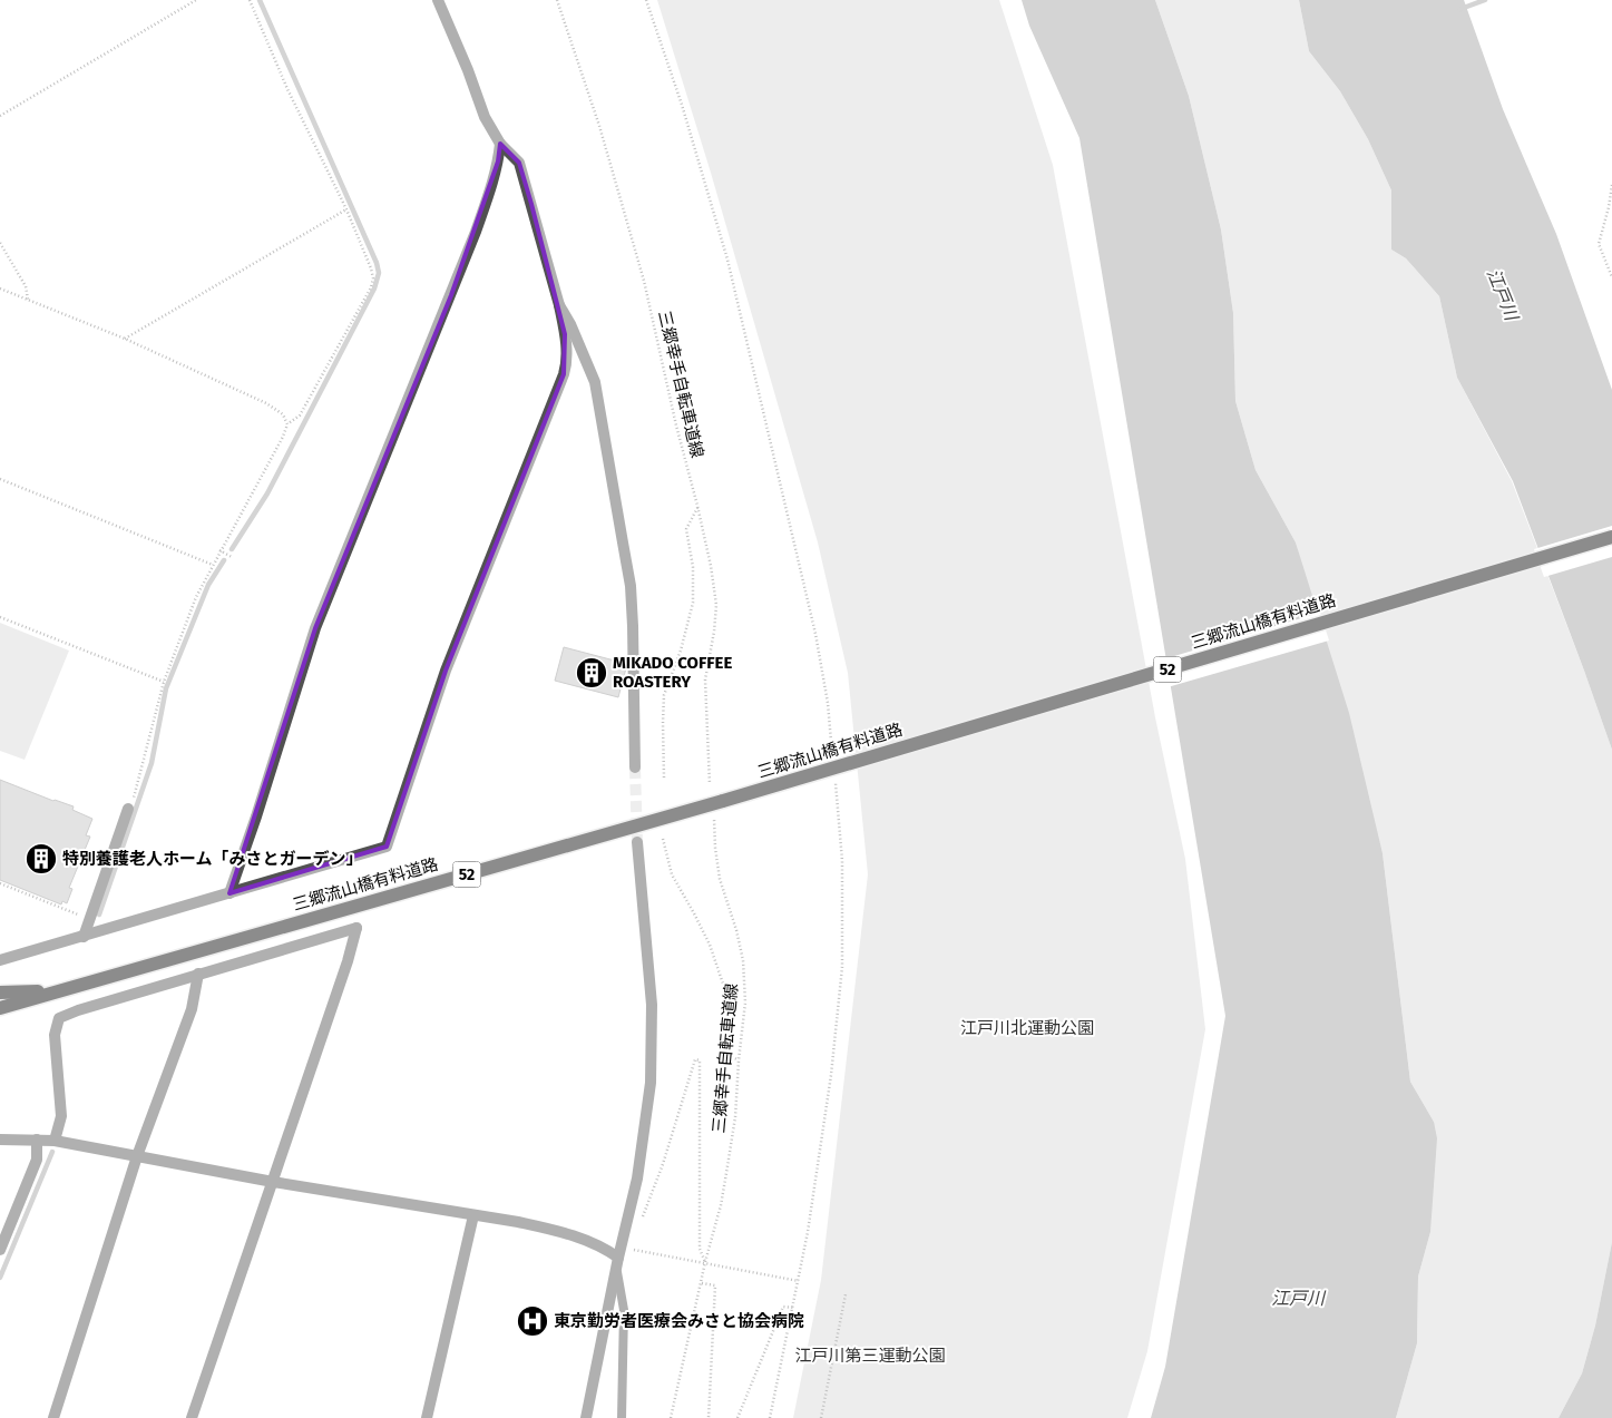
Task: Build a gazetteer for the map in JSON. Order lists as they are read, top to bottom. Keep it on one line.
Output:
{"streets":{"main road":["三郷流山橋有料道路","52"],"path":["三郷幸手自転車道線"]},"water":["江戸川"],"parks":["江戸川北運動公園","江戸川第三運動公園"],"places":{"building":["MIKADO COFFEE ROASTERY","特別養護老人ホーム「みさとガーデン」"],"hospital":["東京勤労者医療会みさと協会病院"]}}
